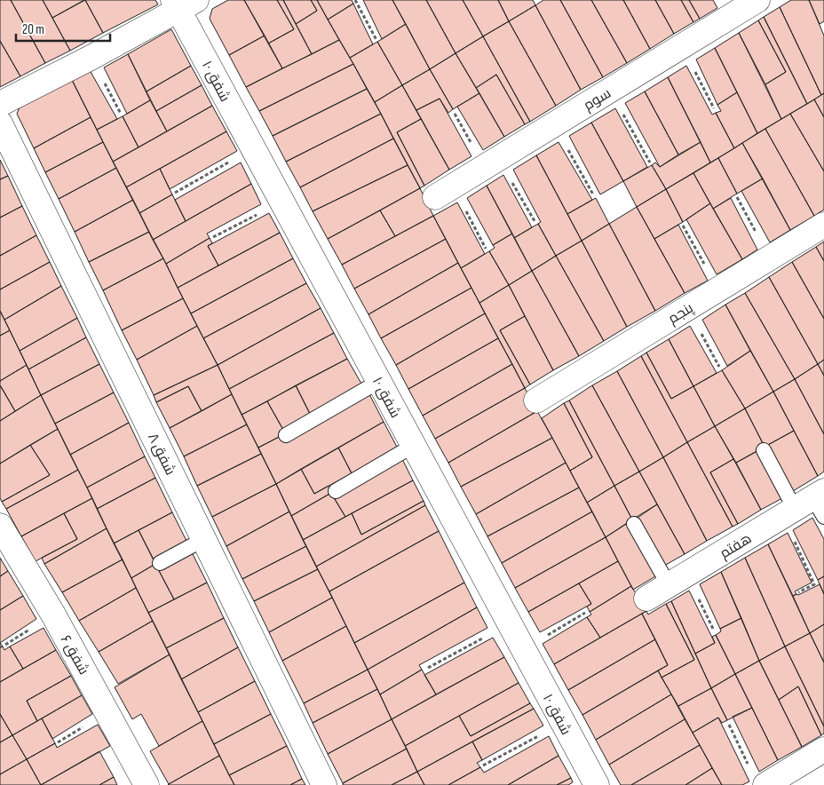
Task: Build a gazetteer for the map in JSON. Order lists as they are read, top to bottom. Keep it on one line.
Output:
{"streets":{"street":["شفق ۱۰","سوم","پنجم","شفق ۸","هفتم","شفق ۶"]},"scale_bar":"20 m"}
